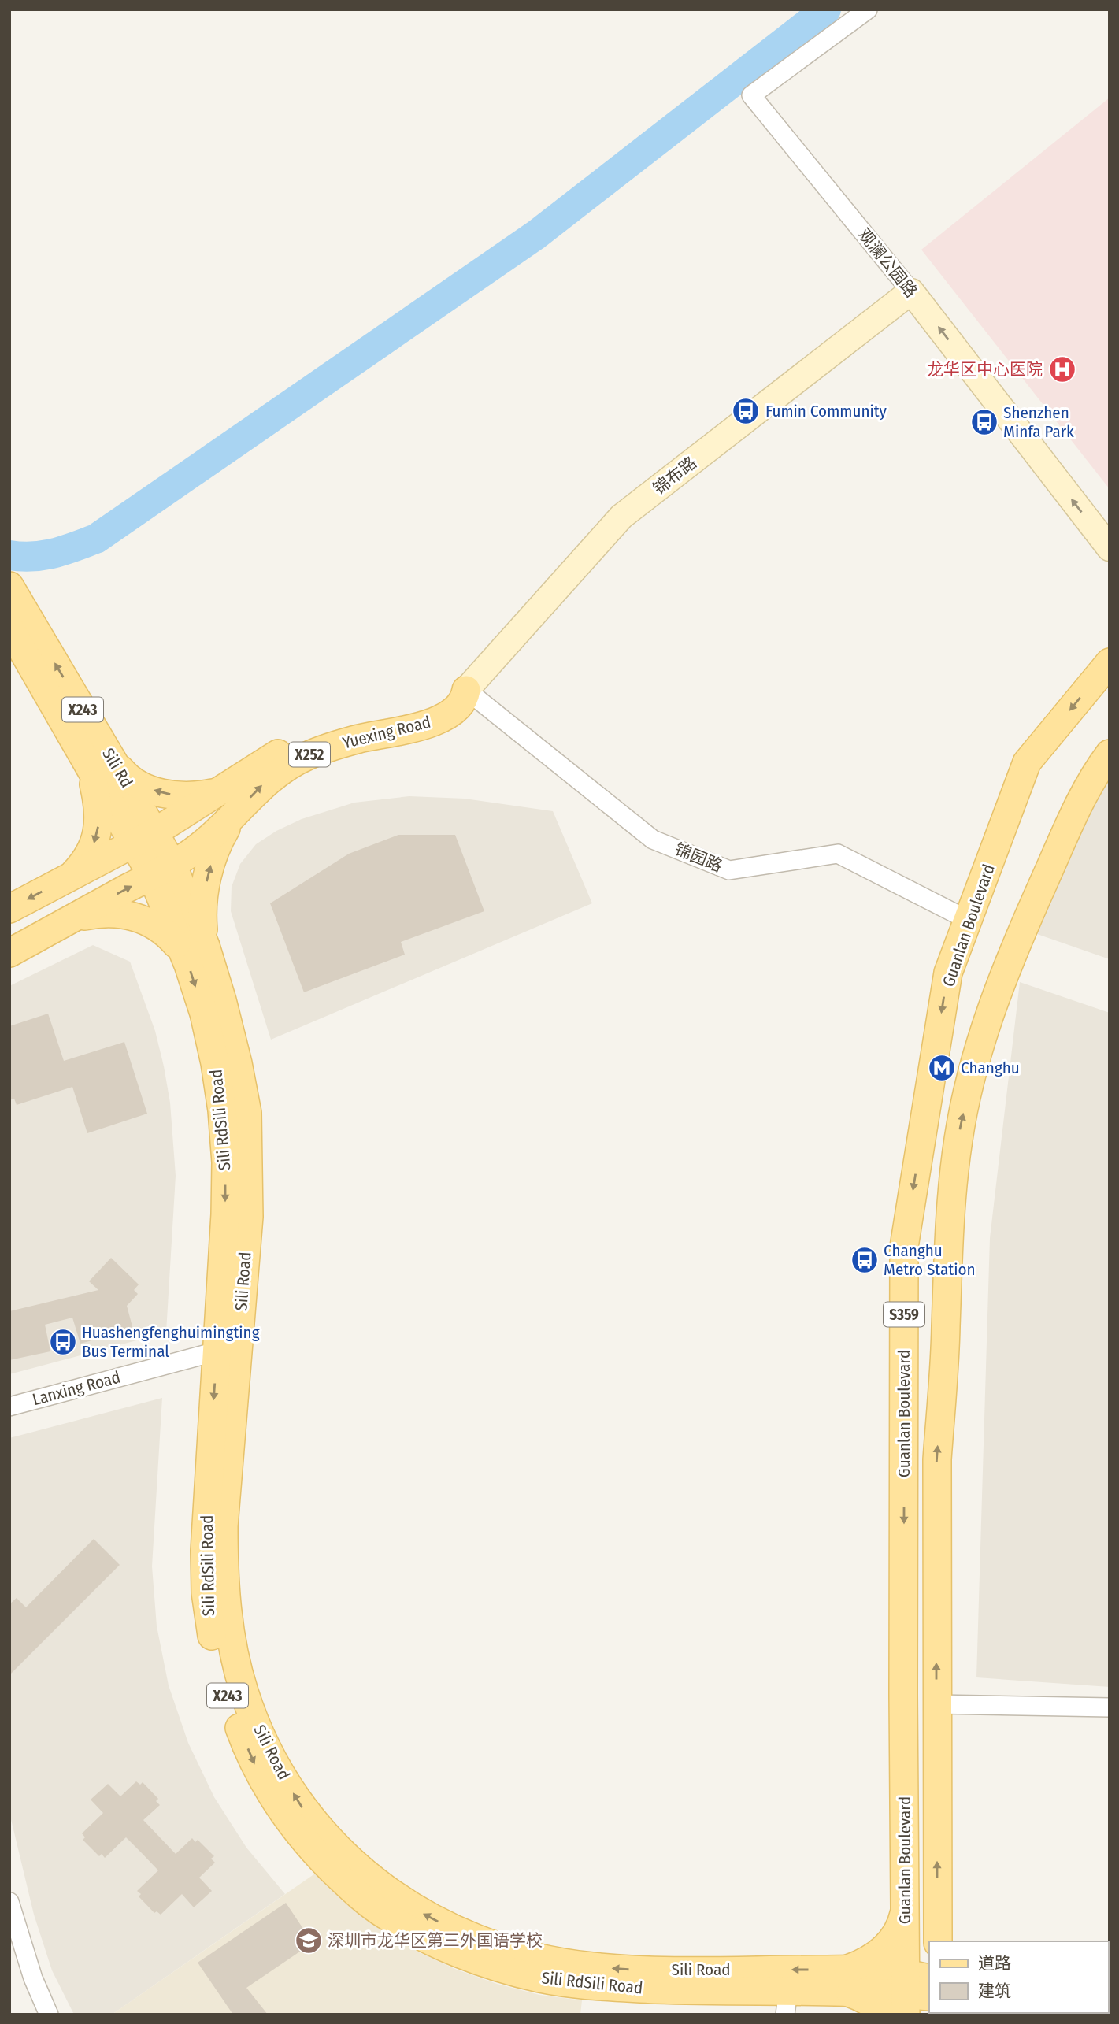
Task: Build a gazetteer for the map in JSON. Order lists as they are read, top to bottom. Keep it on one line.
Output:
{"streets":{"main road":["观澜公园路","锦布路","X243","Yuexing Road","X252","Sili Rd","Guanlan Boulevard","Sili RdSili Road","Sili Road","S359"],"street":["锦园路","Lanxing Road"]},"crossings":[["观澜公园路","锦布路"],["锦布路","Yuexing Road"],["锦布路","锦园路"],["Yuexing Road","Sili Rd"],["Yuexing Road","锦园路"],["Yuexing Road","Sili Road"],["Sili Rd","Sili Road"],["锦园路","Guanlan Boulevard"],["Guanlan Boulevard","Sili Road"],["Sili RdSili Road","Sili Road"],["Sili RdSili Road","Lanxing Road"],["Sili Road","Lanxing Road"]],"one_way":["观澜公园路","Sili RdSili Road","Sili Road"],"places":{"hospital":["龙华区中心医院"],"bus stop":["Fumin Community","Shenzhen Minfa Park","Changhu Metro Station","Huashengfenghuimingting Bus Terminal"],"metro station":["Changhu"],"school or university":["深圳市龙华区第三外国语学校"]},"legend":["道路","建筑"]}
